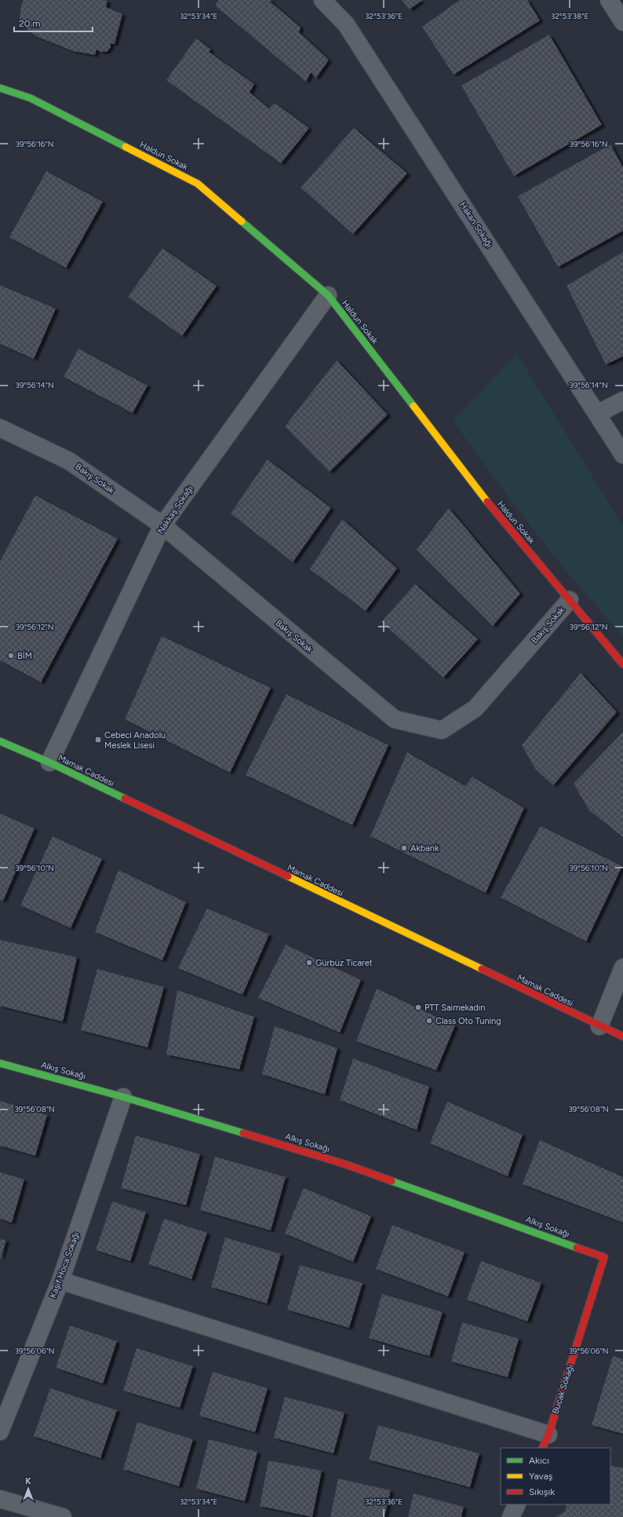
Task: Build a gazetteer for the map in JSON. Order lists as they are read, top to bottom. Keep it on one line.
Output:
{"streets":{"street":["Haldun Sokak","Hakan Sokağı","Bakış Sokak","Nakkaş Sokağı","Mamak Caddesi","Alkış Sokağı","Kaşif Hoca Sokağı","Bucak Sokağı"]},"crossings":[["Haldun Sokak","Bakış Sokak"],["Haldun Sokak","Nakkaş Sokağı"],["Bakış Sokak","Nakkaş Sokağı"],["Nakkaş Sokağı","Mamak Caddesi"],["Alkış Sokağı","Kaşif Hoca Sokağı"],["Alkış Sokağı","Bucak Sokağı"]],"places":{"other":["BİM","Akbank","Gürbüz Ticaret","PTT Saimekadın","Class Oto Tuning"],"transit":["Cebeci Anadolu Meslek Lisesi"]},"legend":["Akıcı","Yavaş","Sıkışık"],"scale_bar":"20 m","north":"top","coordinates":["32°53'34\"E","32°53'36\"E","32°53'38\"E","39°56'16\"N","39°56'14\"N","39°56'12\"N","39°56'10\"N","39°56'08\"N","39°56'06\"N"]}
